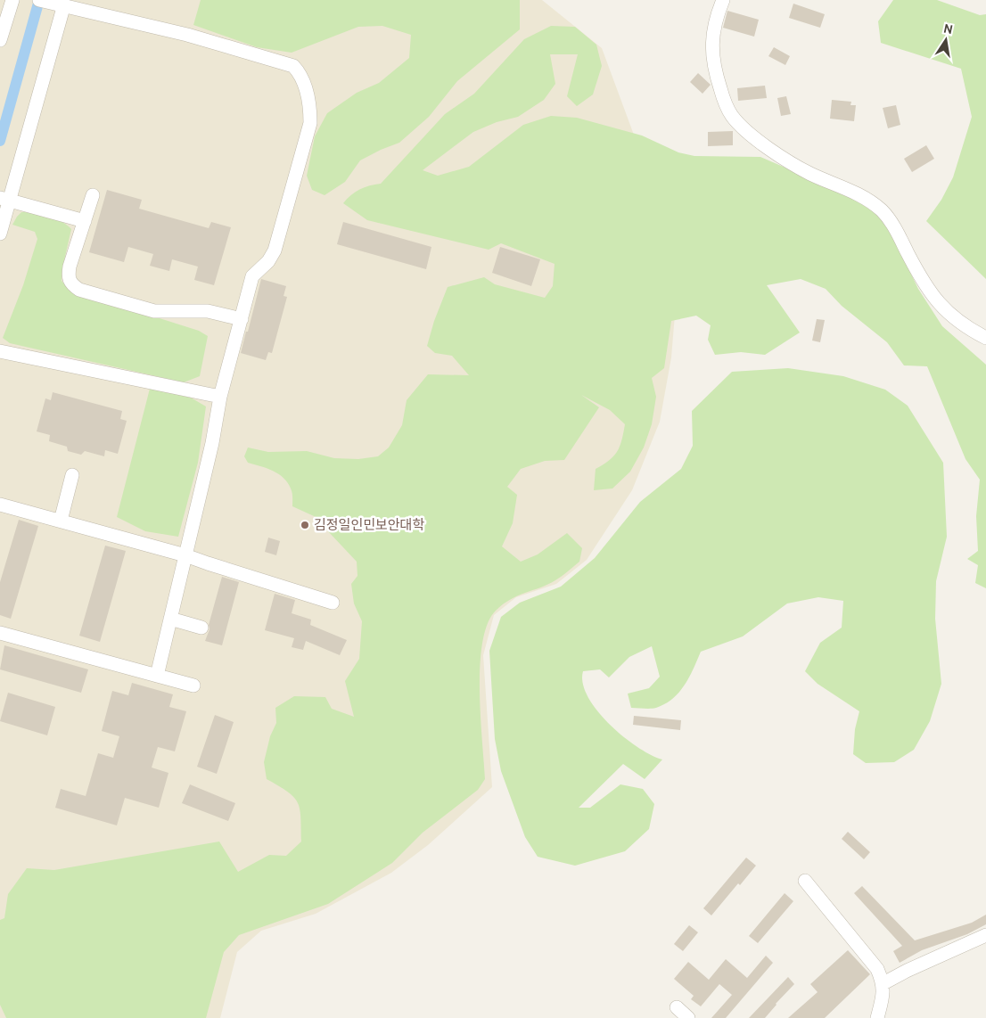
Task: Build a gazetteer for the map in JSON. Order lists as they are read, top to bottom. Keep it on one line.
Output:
{"places":["김정일인민보안대학"],"north":"top"}
